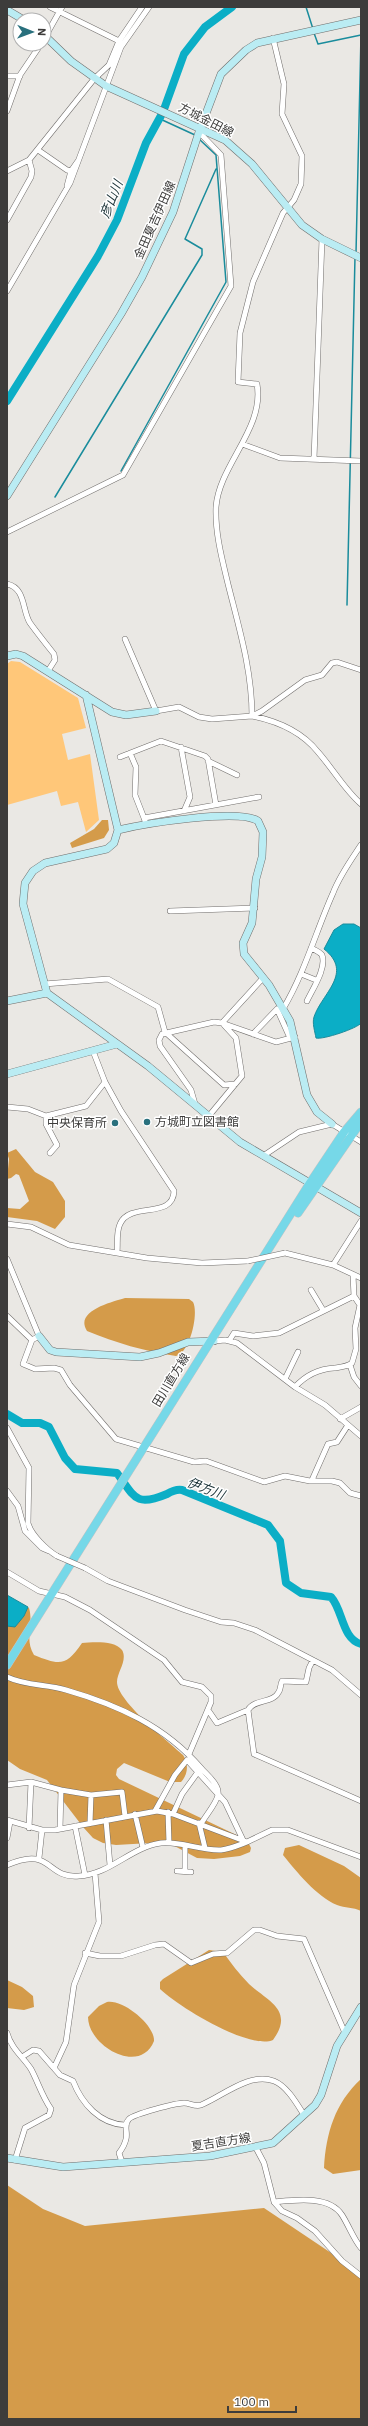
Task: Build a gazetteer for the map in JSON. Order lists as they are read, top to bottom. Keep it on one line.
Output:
{"streets":{"main road":["田川直方線"],"street":["方城金田線","金田夏吉伊田線","夏吉直方線"]},"crossings":[["方城金田線","金田夏吉伊田線"]],"water":["彦山川","伊方川"],"places":["方城町立図書館","中央保育所"],"scale_bar":"100 m","north":"right"}
